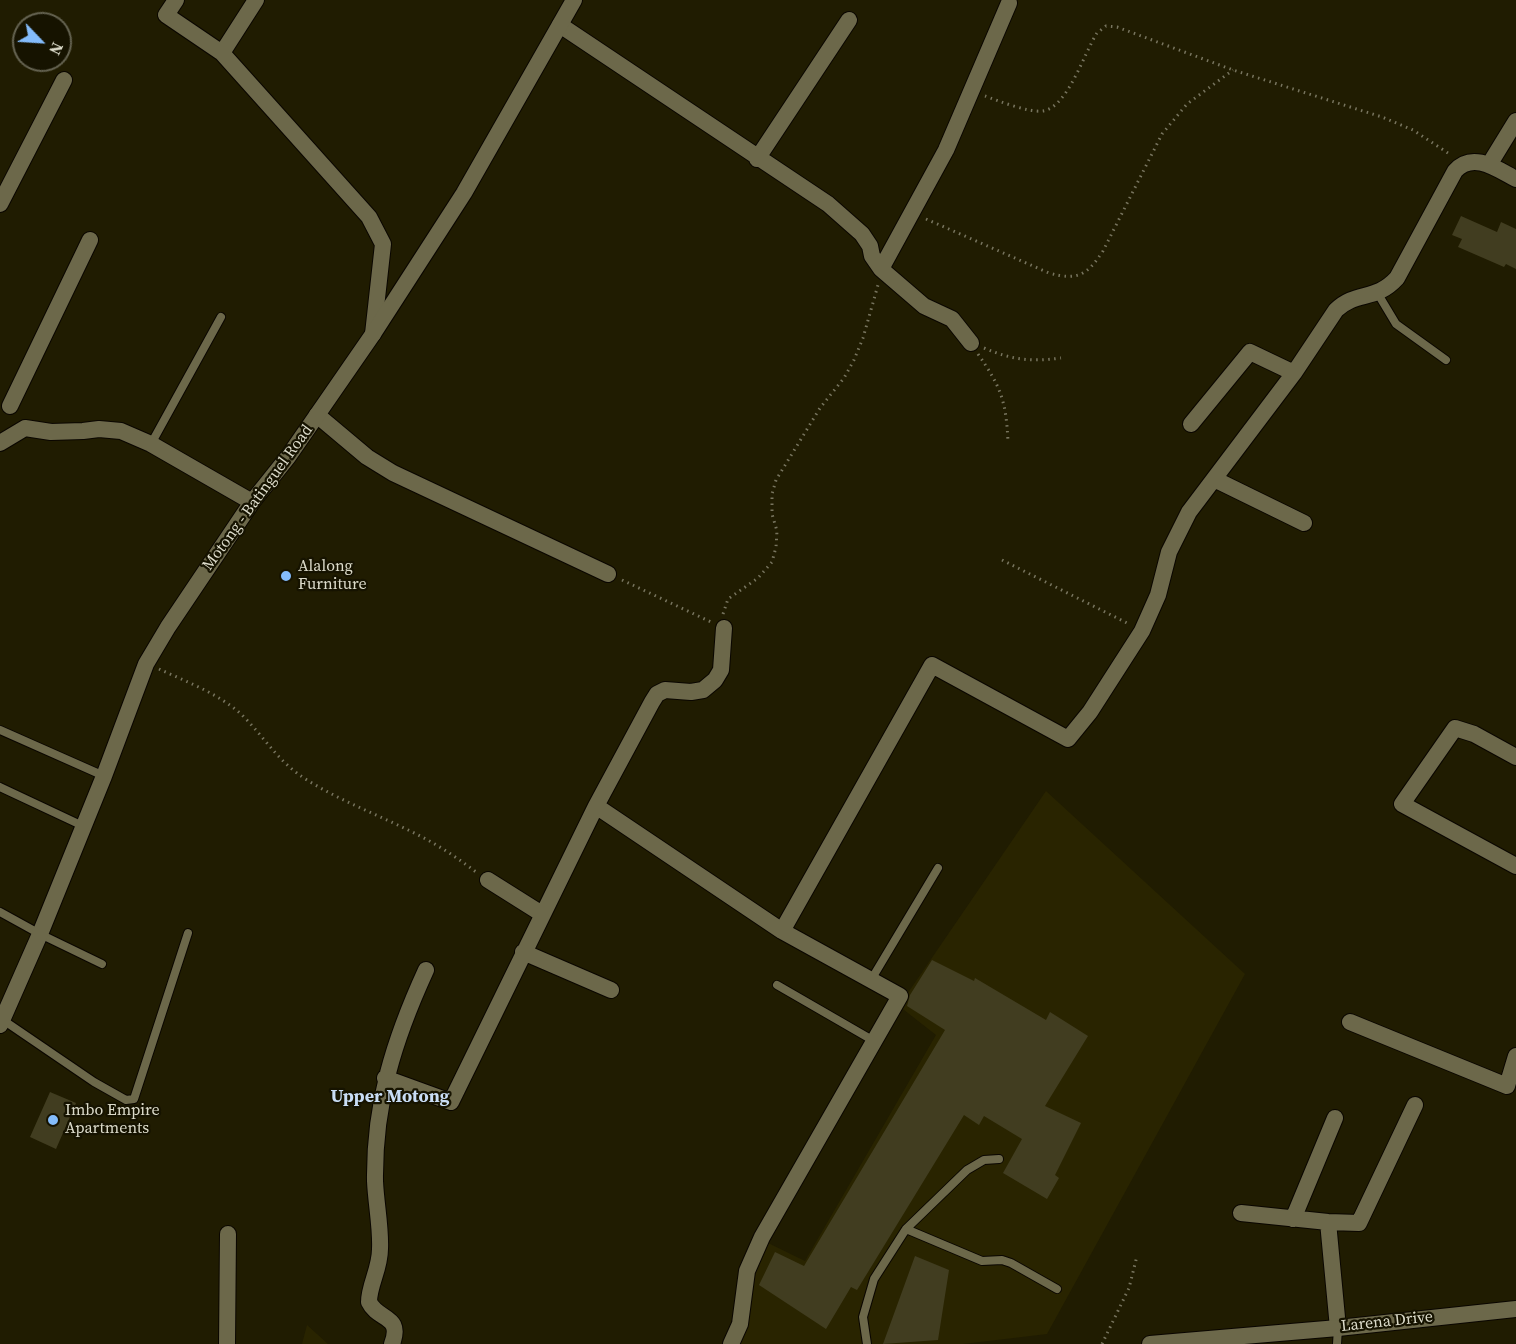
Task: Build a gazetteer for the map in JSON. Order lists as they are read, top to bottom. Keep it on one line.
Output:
{"streets":{"street":["Motong - Batinguel Road","Larena Drive"]},"districts":["Upper Motong"],"places":["Alalong Furniture","Imbo Empire Apartments"],"north":"bottom right"}
